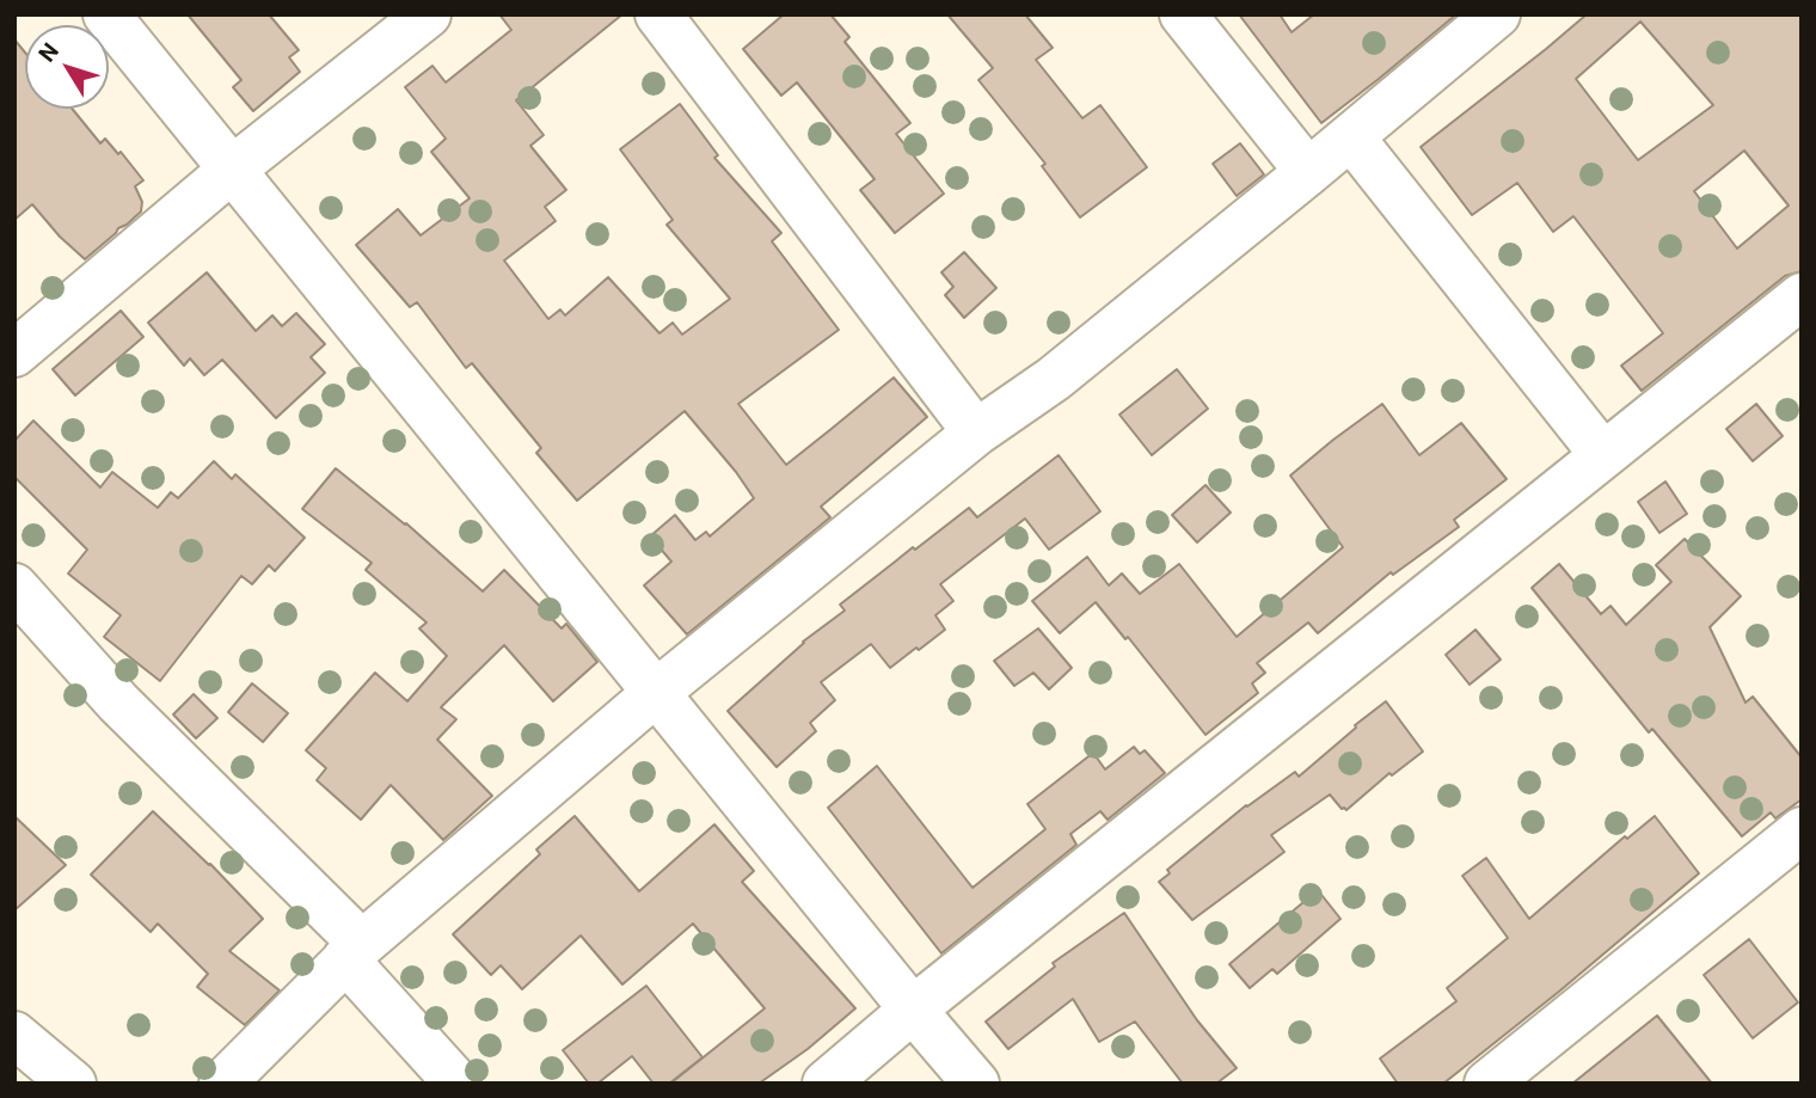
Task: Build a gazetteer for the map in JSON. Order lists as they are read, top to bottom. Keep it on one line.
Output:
{"north":"top left"}
